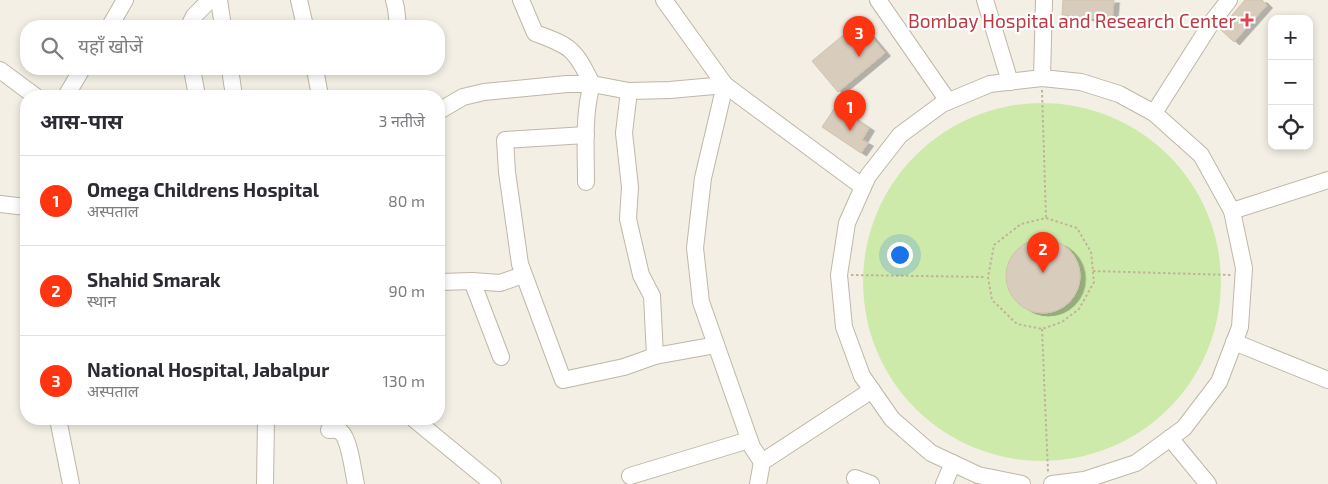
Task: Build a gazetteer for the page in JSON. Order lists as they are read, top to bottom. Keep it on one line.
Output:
{"places":{"health":["Bombay Hospital and Research Center"]},"page":{"map_buttons":["+","−"],"pins":["3","1","2"],"search":"यहाँ खोजें","heading":["आस-पास","3 नतीजे"],"list":[{"mark":"1","name":"Omega Childrens Hospital","note":"अस्पताल","value":"80 m"},{"mark":"2","name":"Shahid Smarak","note":"स्थान","value":"90 m"},{"mark":"3","name":"National Hospital, Jabalpur","note":"अस्पताल","value":"130 m"}]}}
